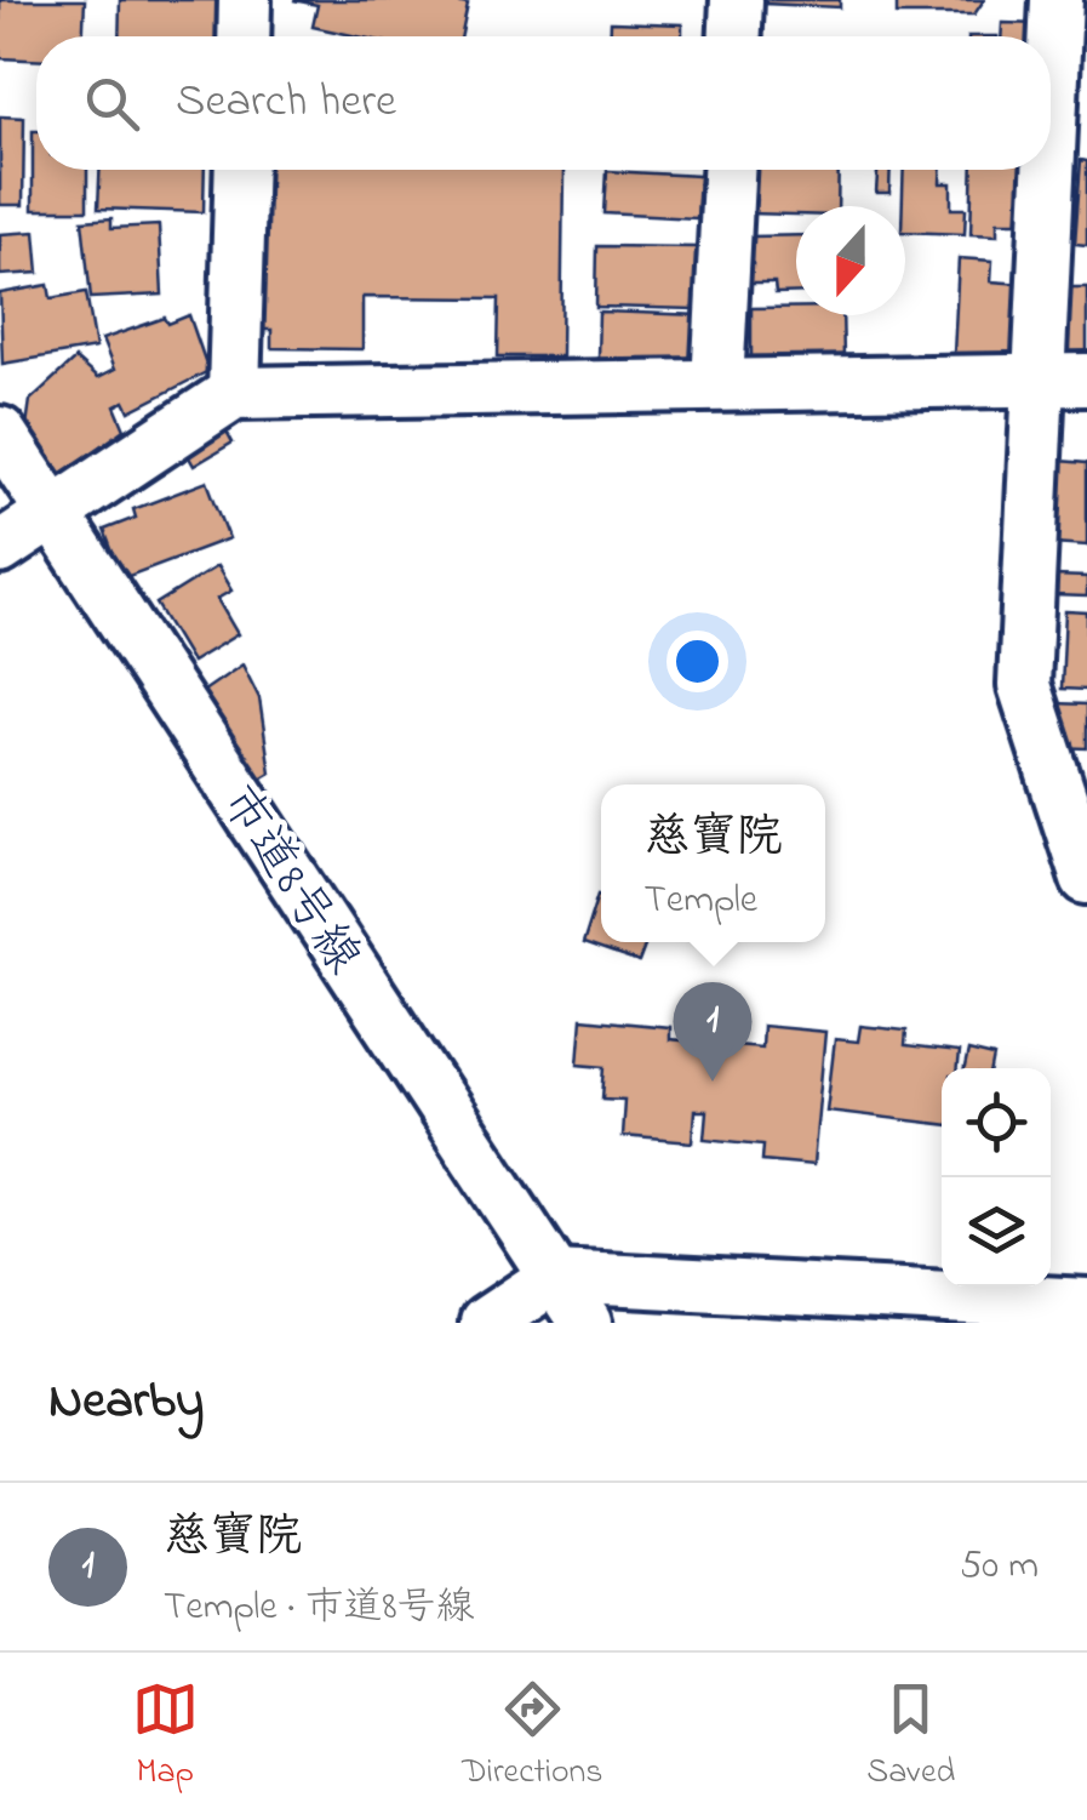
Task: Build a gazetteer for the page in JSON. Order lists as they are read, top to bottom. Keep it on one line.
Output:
{"streets":{"street":["市道8号線"]},"north":"bottom","page":{"search":"Search here","popup":["慈寶院","Temple"],"pins":"1","heading":"Nearby","list":[{"mark":"1","name":"慈寶院","note":"Temple · 市道8号線","value":"50 m"}],"nav":["Map","Directions","Saved"]}}
